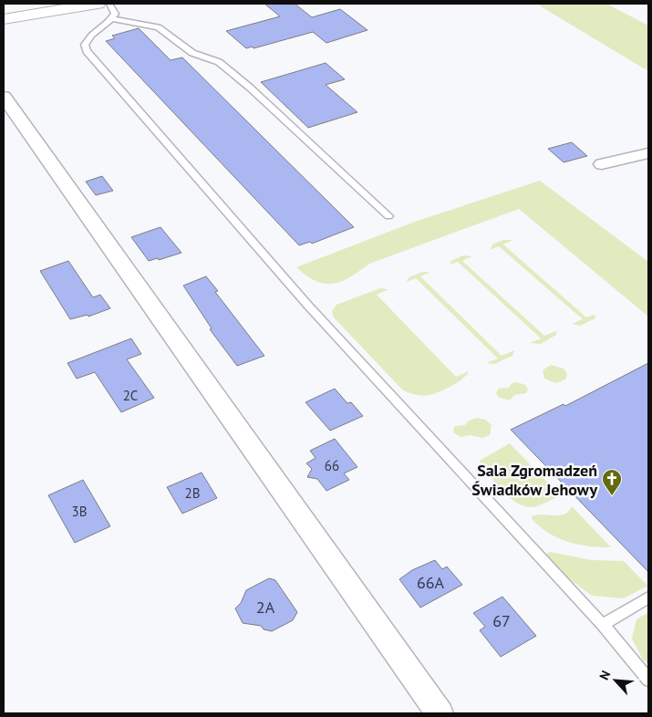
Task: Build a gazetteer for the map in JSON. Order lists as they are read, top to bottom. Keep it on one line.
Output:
{"places":{"church":["Sala Zgromadzeń Świadków Jehowy"]},"house_numbers":["2C","66","2B","3B","66A","2A","67"],"north":"top left"}
